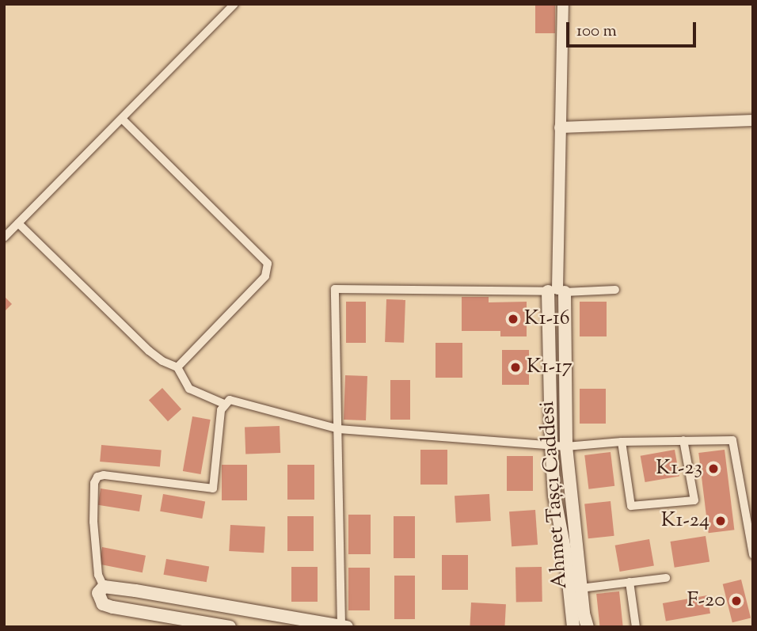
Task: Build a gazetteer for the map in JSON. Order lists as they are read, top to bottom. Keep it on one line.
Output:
{"streets":{"main road":["Ahmet Taşçı Caddesi"]},"places":["K1-16","K1-17","K1-23","K1-24","F-20"],"scale_bar":"100 m"}
